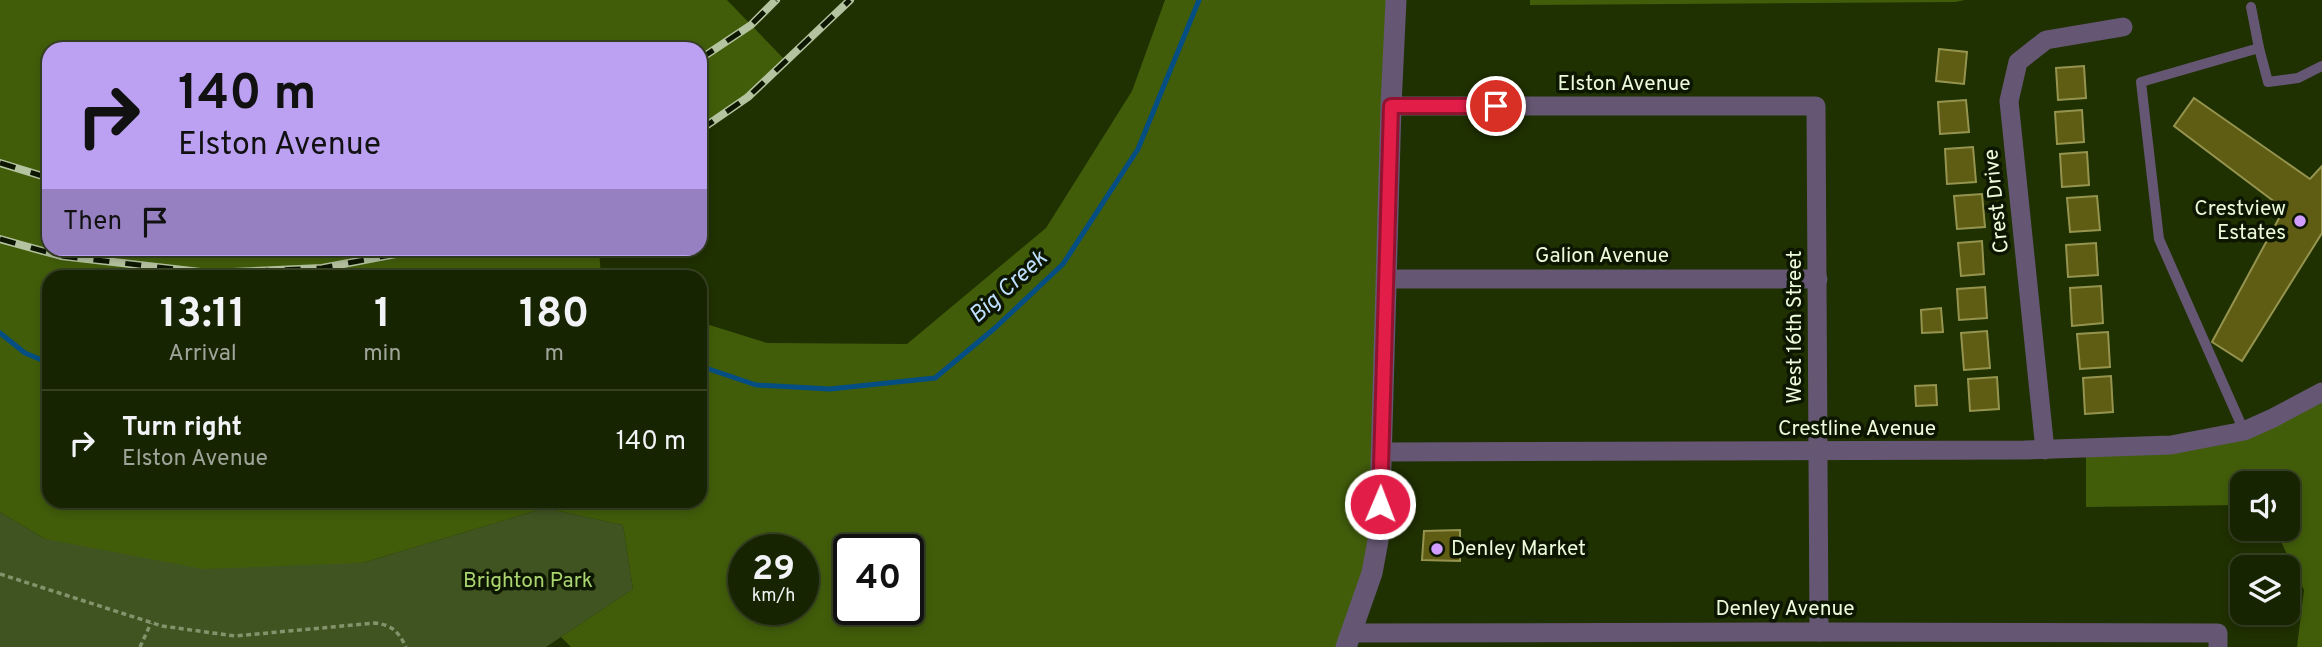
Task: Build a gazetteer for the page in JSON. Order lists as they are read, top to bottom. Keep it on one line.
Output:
{"streets":{"street":["Elston Avenue","Crest Drive","Galion Avenue","West 16th Street","Crestline Avenue","Denley Avenue"]},"crossings":[["Elston Avenue","West 16th Street"],["Crest Drive","Crestline Avenue"],["Galion Avenue","West 16th Street"],["West 16th Street","Crestline Avenue"],["West 16th Street","Denley Avenue"]],"water":["Big Creek"],"parks":["Brighton Park"],"places":["Crestview Estates","Denley Market"],"page":{"turn":["140 m","Elston Avenue"],"then":"Then","eta":["13:11","Arrival","1","min","180","m"],"list":[{"name":"Turn right","note":"Elston Avenue","value":"140 m"}],"speed":"29 km/h","limit":"40"}}
